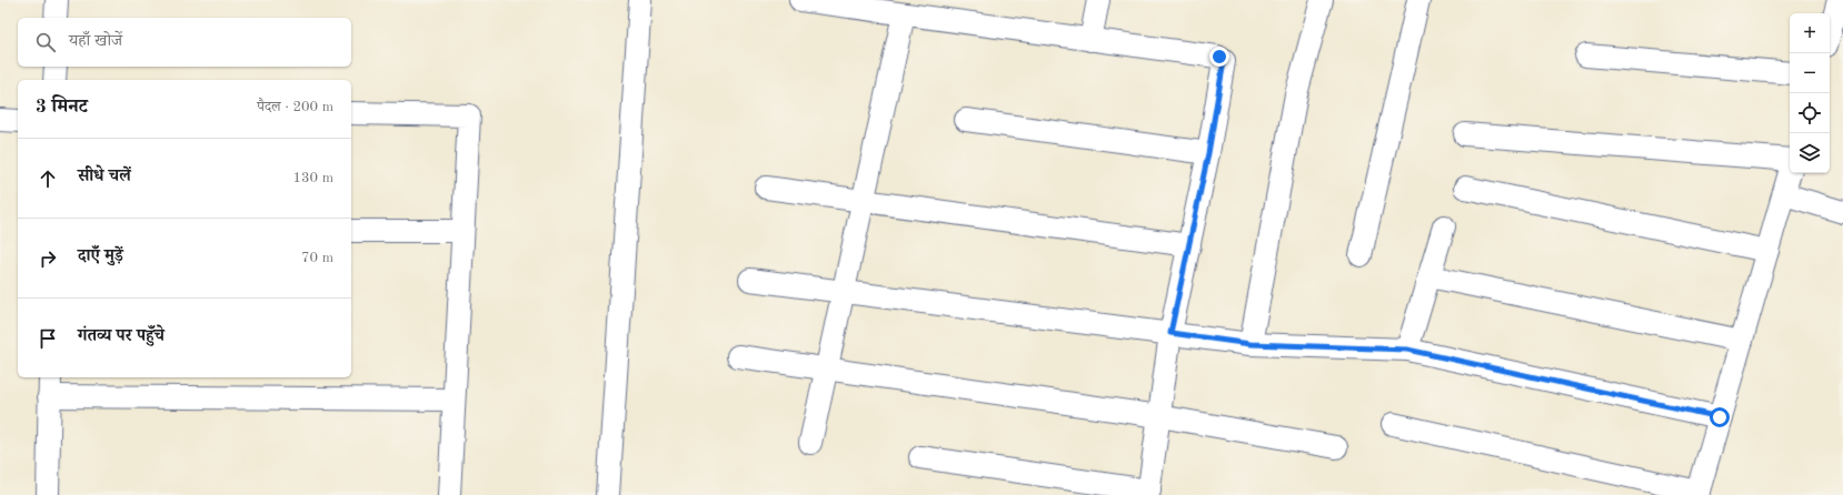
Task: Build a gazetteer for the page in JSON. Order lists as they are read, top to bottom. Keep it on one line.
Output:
{"page":{"map_buttons":["+","−"],"search":"यहाँ खोजें","heading":["3 मिनट","पैदल · 200 m"],"list":[["सीधे चलें","130 m"],["दाएँ मुड़ें","70 m"],"गंतव्य पर पहुँचे"]}}
